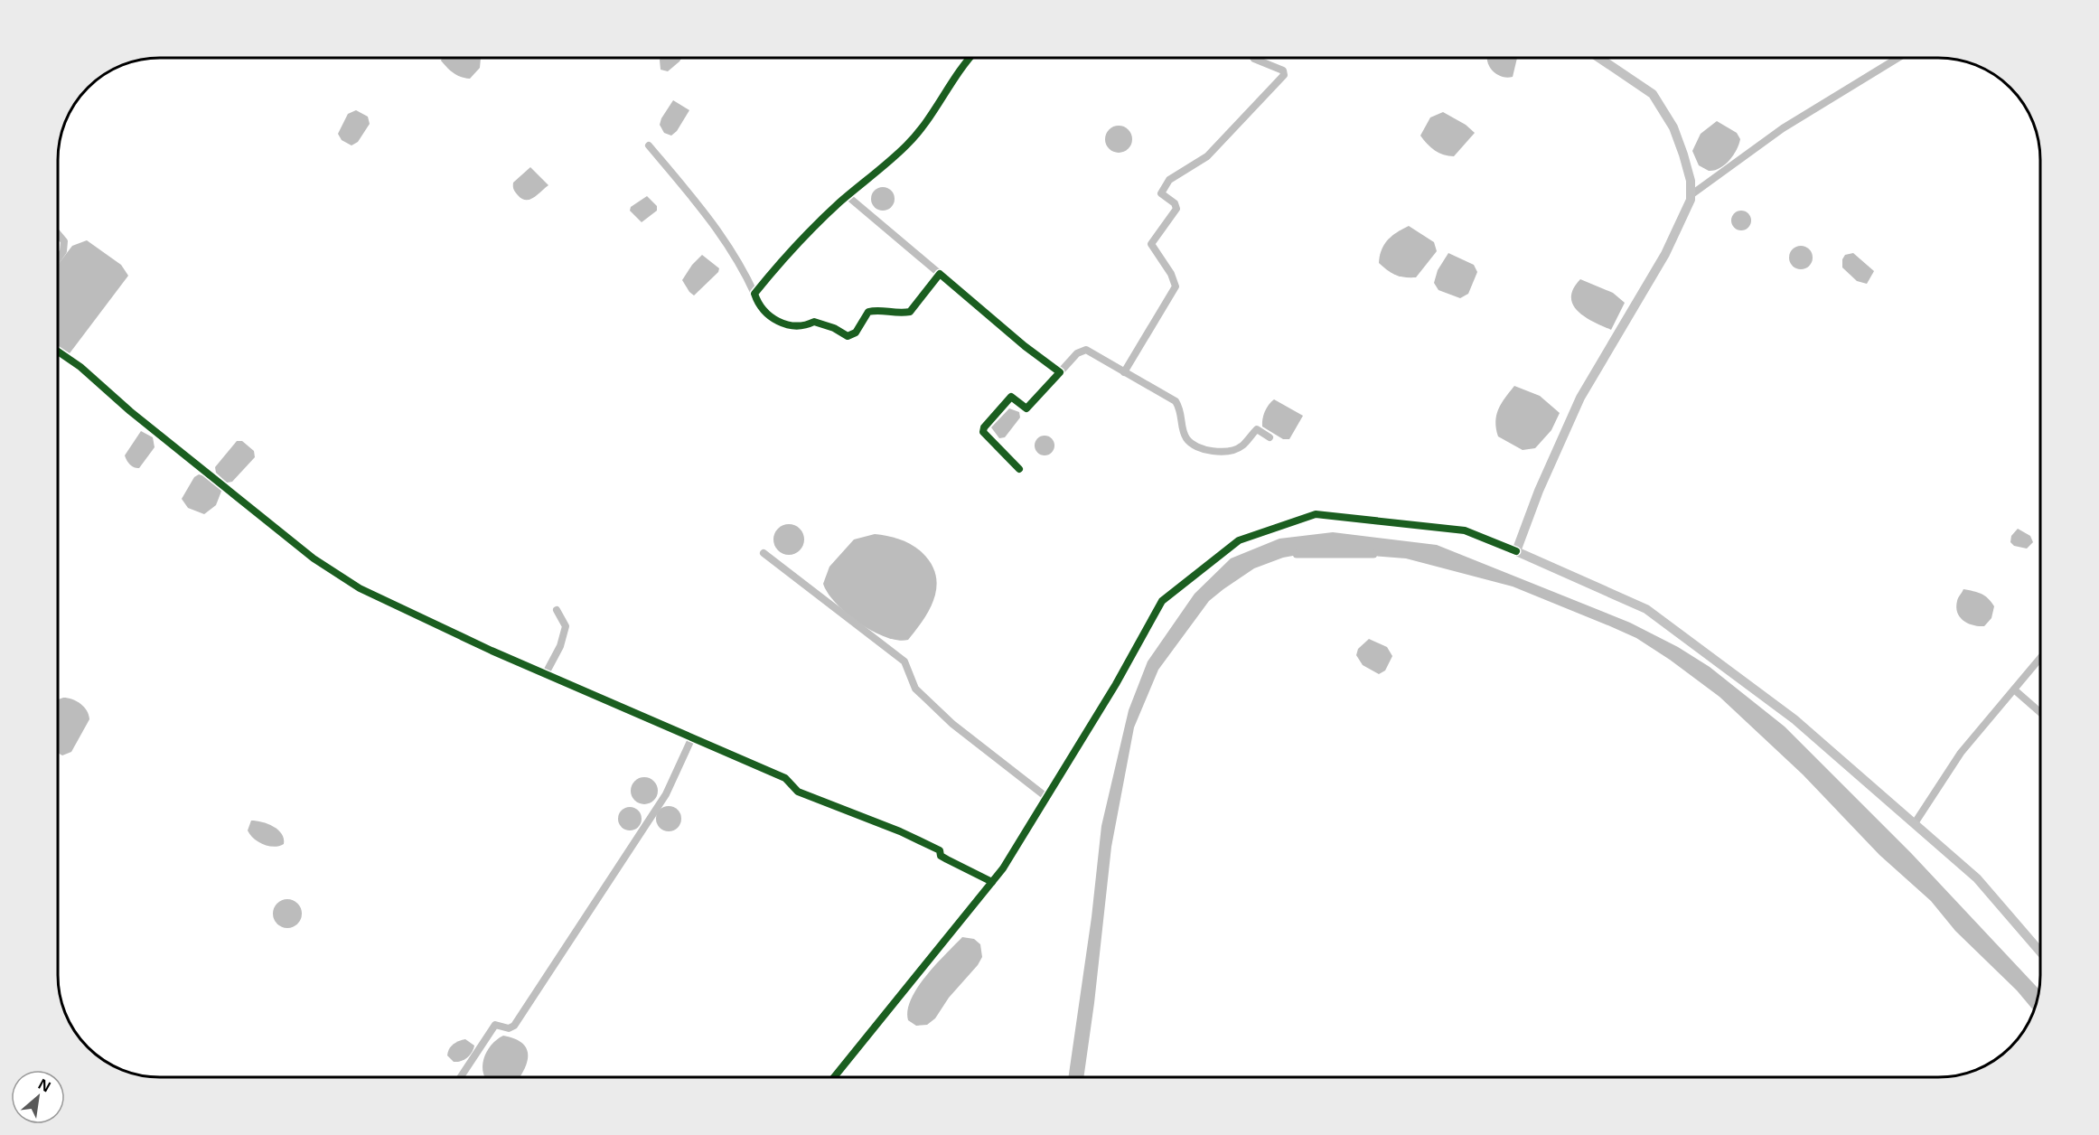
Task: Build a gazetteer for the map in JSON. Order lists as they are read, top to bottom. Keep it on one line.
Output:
{"north":"top right"}
